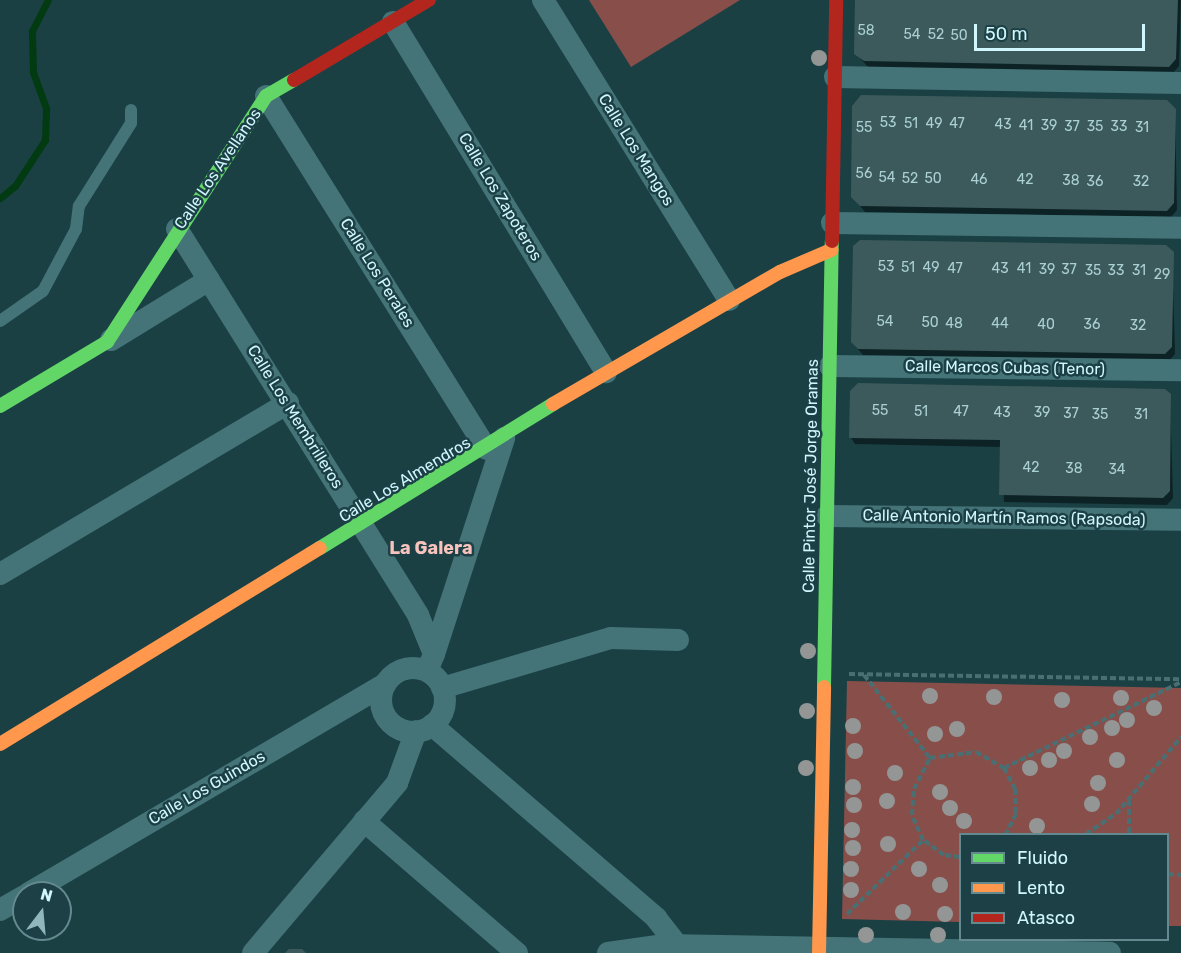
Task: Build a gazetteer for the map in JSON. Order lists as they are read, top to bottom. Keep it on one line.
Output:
{"streets":{"street":["Calle Los Mangos","Calle Los Avellanos","Calle Los Zapoteros","Calle Los Perales","Calle Marcos Cubas (Tenor)","Calle Los Membrilleros","Calle Pintor José Jorge Oramas","Calle Los Almendros","Calle Antonio Martín Ramos (Rapsoda)","Calle Los Guindos"]},"crossings":[["Calle Los Mangos","Calle Los Almendros"],["Calle Los Avellanos","Calle Los Zapoteros"],["Calle Los Avellanos","Calle Los Perales"],["Calle Los Avellanos","Calle Los Membrilleros"],["Calle Los Zapoteros","Calle Los Almendros"],["Calle Los Perales","Calle Los Almendros"],["Calle Marcos Cubas (Tenor)","Calle Pintor José Jorge Oramas"],["Calle Los Membrilleros","Calle Los Almendros"],["Calle Los Membrilleros","Calle Los Guindos"],["Calle Pintor José Jorge Oramas","Calle Los Almendros"],["Calle Pintor José Jorge Oramas","Calle Antonio Martín Ramos (Rapsoda)"]],"districts":["La Galera"],"house_numbers":["58","54","52","50","53","51","49","47","43","41","39","37","35","33","55","31","56","54","52","50","46","42","38","36","32","53","51","49","47","43","41","39","37","35","33","31","29","54","50","48","44","40","36","32","55","51","47","43","39","37","35","31","42","38","34"],"legend":["Fluido","Lento","Atasco"],"scale_bar":"50 m","north":"top"}
